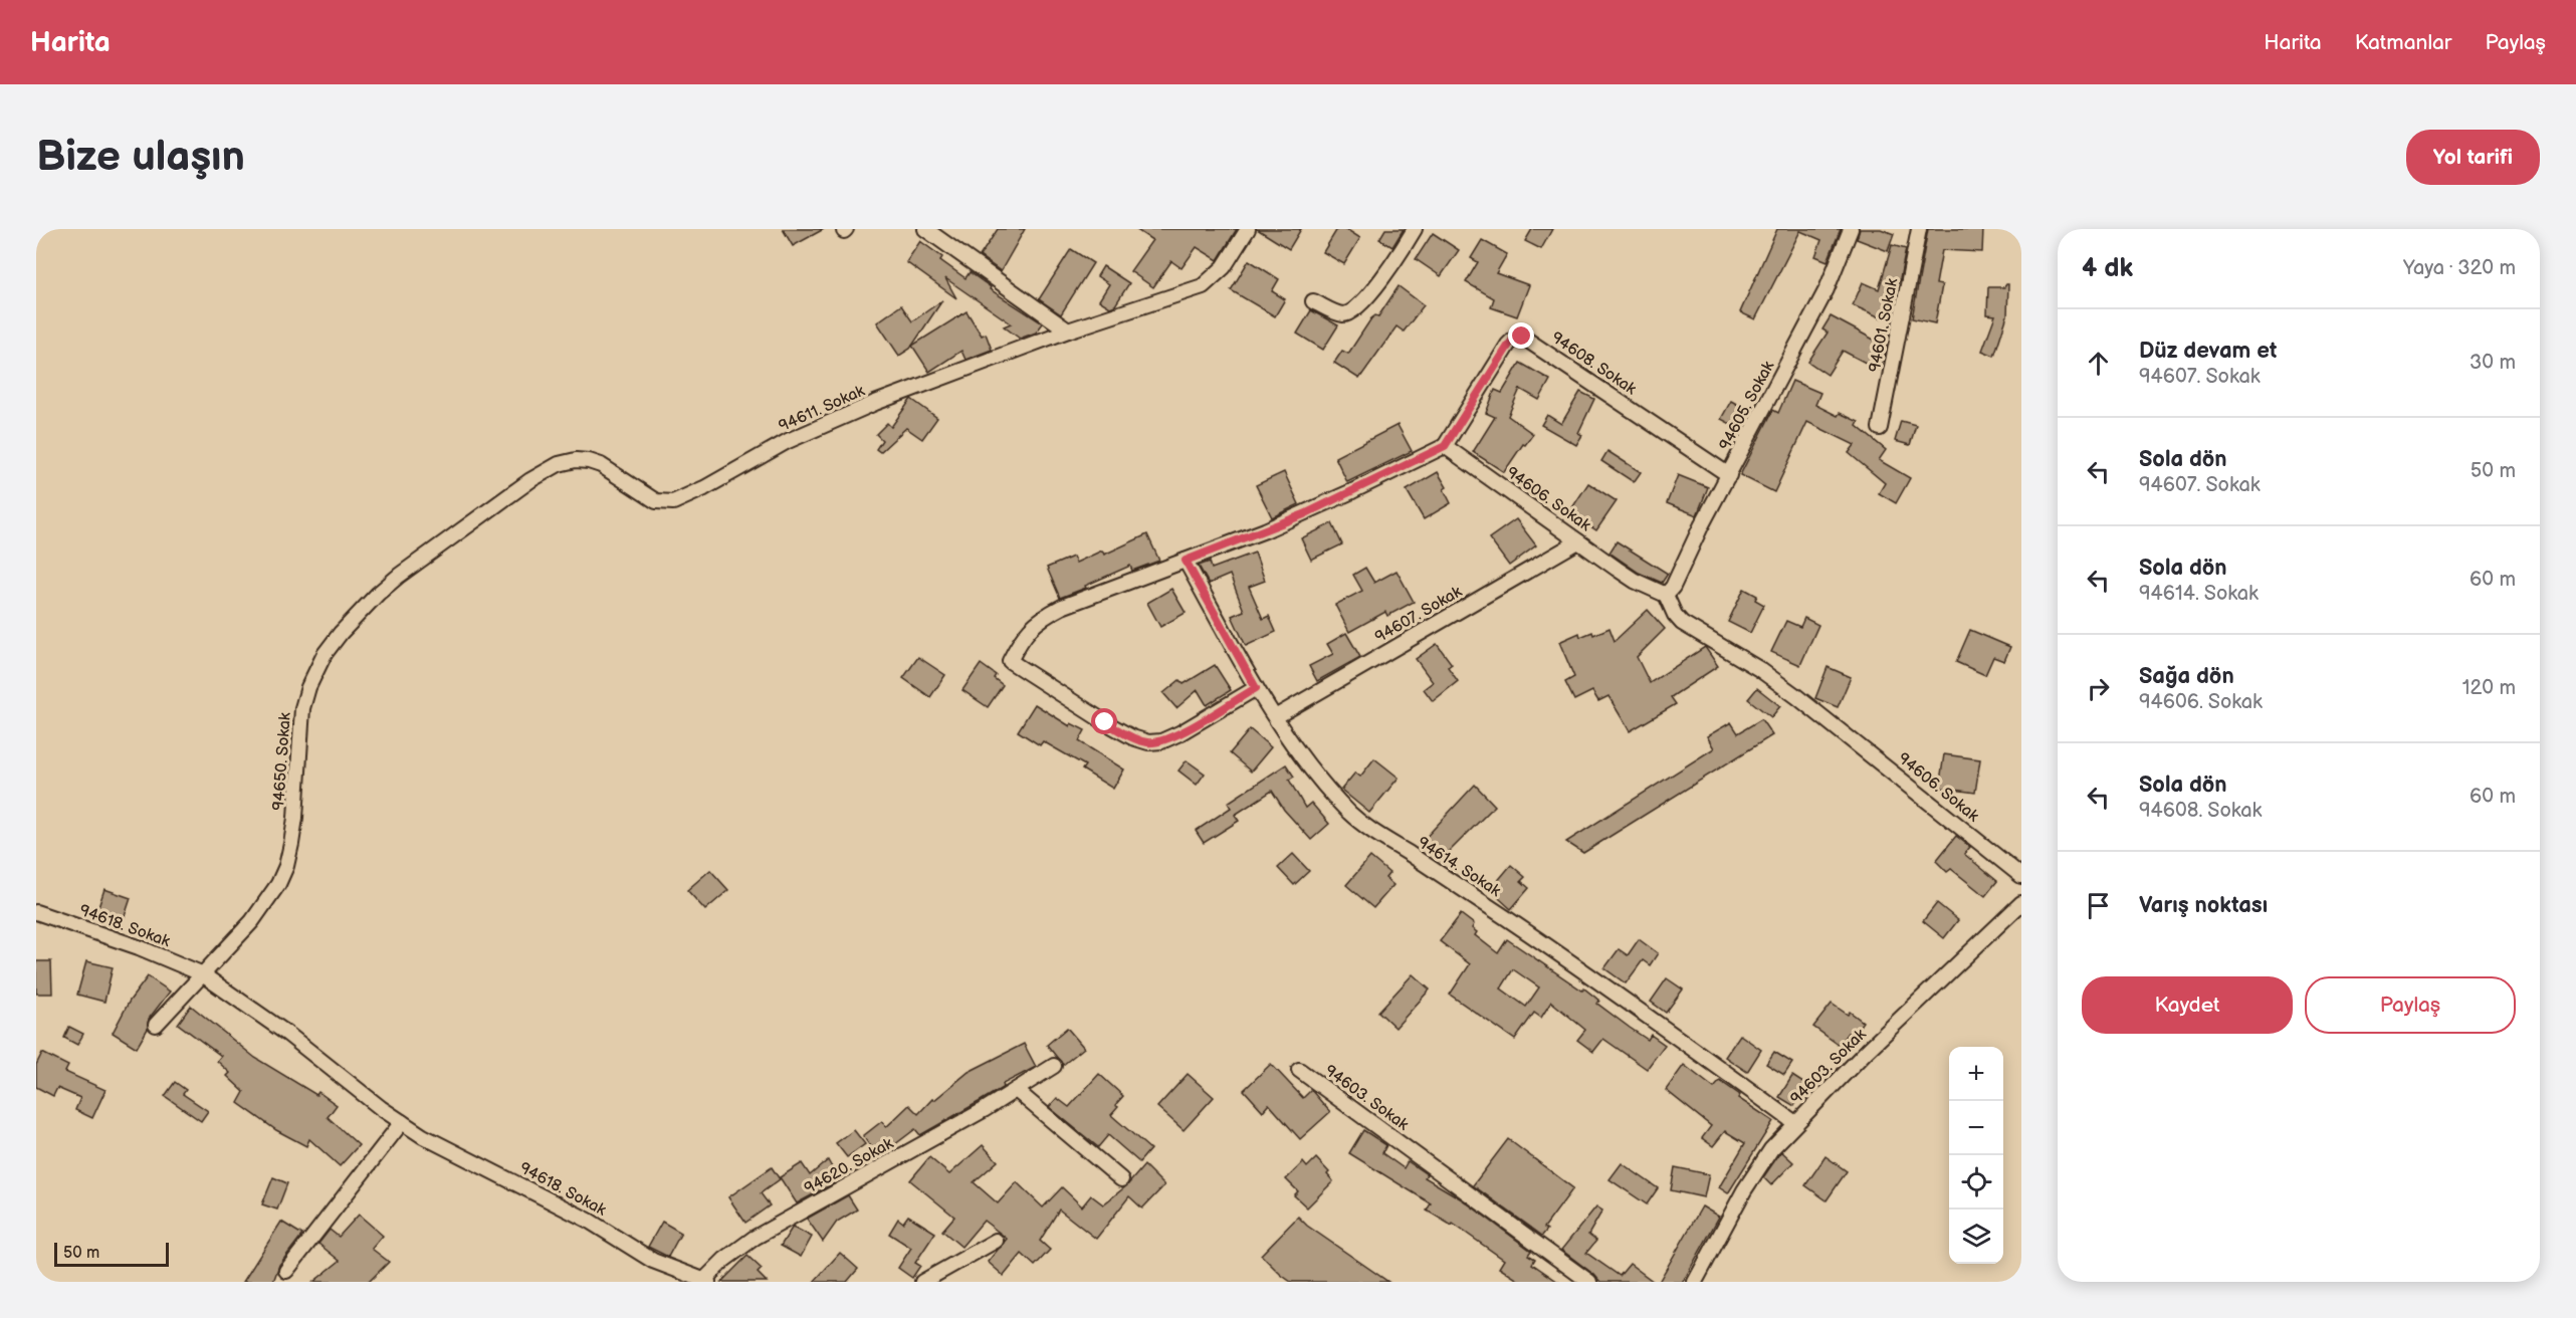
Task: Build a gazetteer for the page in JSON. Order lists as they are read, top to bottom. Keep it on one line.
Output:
{"streets":{"street":["94601. Sokak","94608. Sokak","94605. Sokak","94611. Sokak","94606. Sokak","94607. Sokak","94650. Sokak","94614. Sokak","94618. Sokak","94603. Sokak","94620. Sokak"]},"crossings":[["94608. Sokak","94605. Sokak"],["94608. Sokak","94606. Sokak"],["94605. Sokak","94606. Sokak"],["94611. Sokak","94650. Sokak"],["94606. Sokak","94607. Sokak"],["94607. Sokak","94614. Sokak"],["94650. Sokak","94618. Sokak"],["94614. Sokak","94603. Sokak"],["94618. Sokak","94620. Sokak"]],"scale_bar":"50 m","page":{"header":"Harita","nav":["Harita","Katmanlar","Paylaş"],"buttons":["Yol tarifi",["Kaydet","Paylaş"]],"title":"Bize ulaşın","heading":["4 dk","Yaya · 320 m"],"list":[["Düz devam et","94607. Sokak","30 m"],["Sola dön","94607. Sokak","50 m"],["Sola dön","94614. Sokak","60 m"],["Sağa dön","94606. Sokak","120 m"],["Sola dön","94608. Sokak","60 m"],"Varış noktası"],"map_buttons":["+","−"],"scale":"50 m"}}
